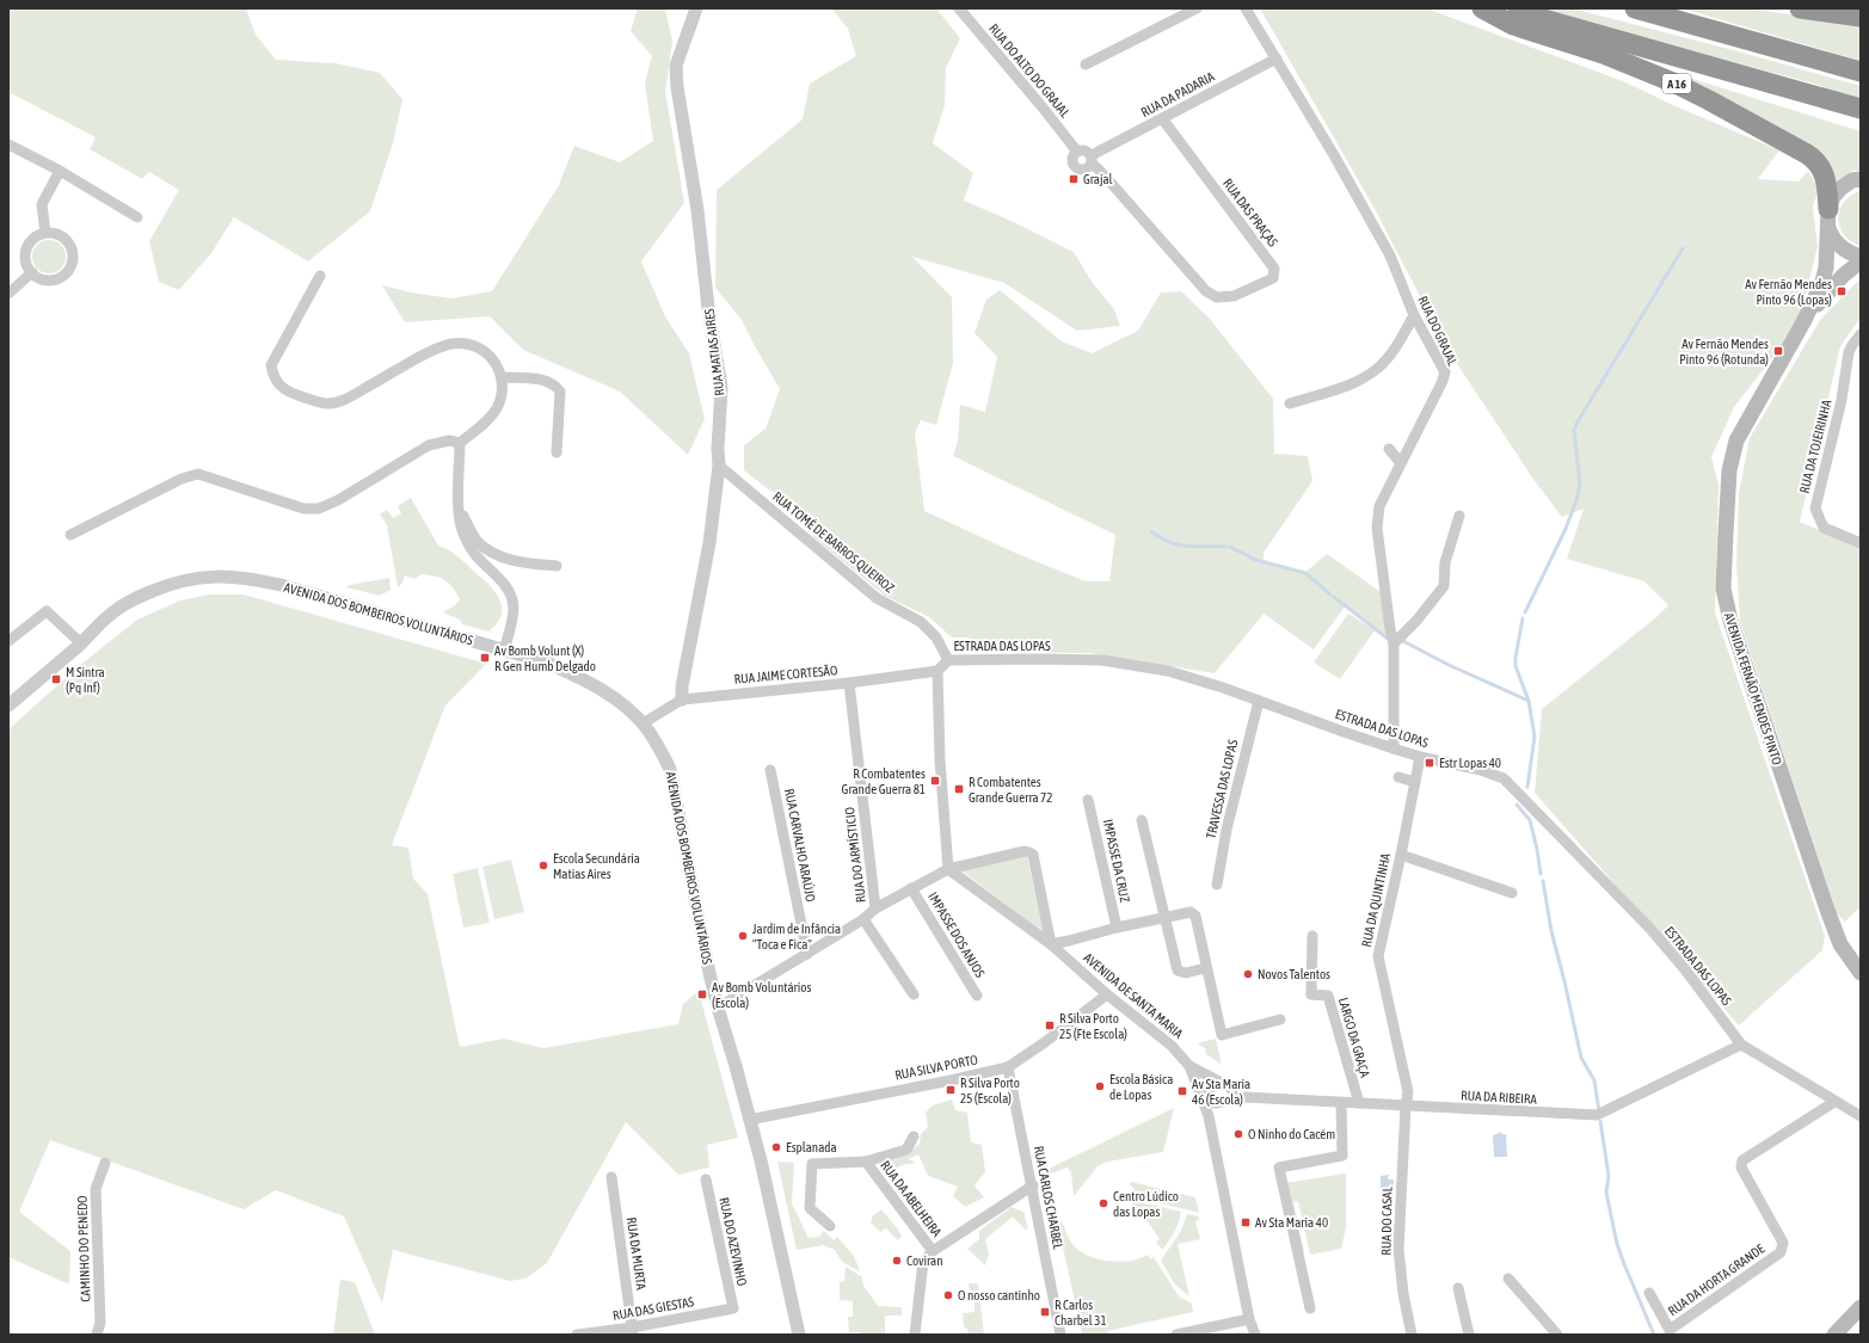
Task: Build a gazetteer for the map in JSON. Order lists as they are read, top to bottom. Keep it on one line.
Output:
{"streets":{"highway":["A 16"],"main road":["AVENIDA FERNÃO MENDES PINTO"],"street":["RUA DO ALTO DO GRAJAL","RUA DA PADARIA","RUA DAS PRAÇAS","RUA DO GRAJAL","RUA MATIAS AIRES","RUA DA TOJEIRINHA","RUA TOMÉ DE BARROS QUEIROZ","AVENIDA DOS BOMBEIROS VOLUNTÁRIOS","ESTRADA DAS LOPAS","RUA JAIME CORTESÃO","TRAVESSA DAS LOPAS","RUA CARVALHO ARAÚJO","RUA DO ARMÍSTICIO","IMPASSE DA CRUZ","RUA DA QUINTINHA","IMPASSE DOS ANJOS","AVENIDA DE SANTA MARIA","LARGO DA GRAÇA","RUA SILVA PORTO","RUA DA RIBEIRA","RUA CARLOS CHARBEL","RUA DA ABELHEIRA","RUA DO CASAL","RUA DO AZEVINHO","CAMINHO DO PENEDO","RUA DA MURTA","RUA DA HORTA GRANDE","RUA DAS GIESTAS"]},"crossings":[["RUA DO ALTO DO GRAJAL","RUA DA PADARIA"],["RUA DO ALTO DO GRAJAL","RUA DAS PRAÇAS"],["A 16","AVENIDA FERNÃO MENDES PINTO"],["RUA DA PADARIA","RUA DAS PRAÇAS"],["RUA DA PADARIA","RUA DO GRAJAL"],["RUA DO GRAJAL","ESTRADA DAS LOPAS"],["RUA MATIAS AIRES","RUA TOMÉ DE BARROS QUEIROZ"],["RUA MATIAS AIRES","RUA JAIME CORTESÃO"],["RUA TOMÉ DE BARROS QUEIROZ","ESTRADA DAS LOPAS"],["AVENIDA DOS BOMBEIROS VOLUNTÁRIOS","RUA JAIME CORTESÃO"],["AVENIDA DOS BOMBEIROS VOLUNTÁRIOS","RUA SILVA PORTO"],["ESTRADA DAS LOPAS","RUA JAIME CORTESÃO"],["ESTRADA DAS LOPAS","TRAVESSA DAS LOPAS"],["ESTRADA DAS LOPAS","RUA DA QUINTINHA"],["ESTRADA DAS LOPAS","RUA DA RIBEIRA"],["ESTRADA DAS LOPAS","RUA DA HORTA GRANDE"],["RUA JAIME CORTESÃO","RUA DO ARMÍSTICIO"],["RUA DA QUINTINHA","RUA DA RIBEIRA"],["RUA DA QUINTINHA","RUA DO CASAL"],["AVENIDA DE SANTA MARIA","RUA SILVA PORTO"],["AVENIDA DE SANTA MARIA","RUA DA RIBEIRA"],["LARGO DA GRAÇA","RUA DA RIBEIRA"],["RUA SILVA PORTO","RUA CARLOS CHARBEL"],["RUA DA RIBEIRA","RUA DO CASAL"],["RUA DO AZEVINHO","RUA DAS GIESTAS"],["RUA DA MURTA","RUA DAS GIESTAS"]],"places":{"transit":["Grajal","Av Fernão Mendes Pinto 96 (Lopas)","Av Fernão Mendes Pinto 96 (Rotunda)","Av Bomb Volunt (X) R Gen Humb Delgado","M Sintra (Pq Inf)","Estr Lopas 40","R Combatentes Grande Guerra 81","R Combatentes Grande Guerra 72","Av Bomb Voluntários (Escola)","R Silva Porto 25 (Fte Escola)","R Silva Porto 25 (Escola)","Av Sta Maria 46 (Escola)","Av Sta Maria 40","R Carlos Charbel 31"],"other":["Escola Secundária Matias Aires","Jardim de Infância \"Toca e Fica\"","Novos Talentos","Escola Básica de Lopas","O Ninho do Cacém","Esplanada","Centro Lúdico das Lopas","Coviran","O nosso cantinho"]}}
